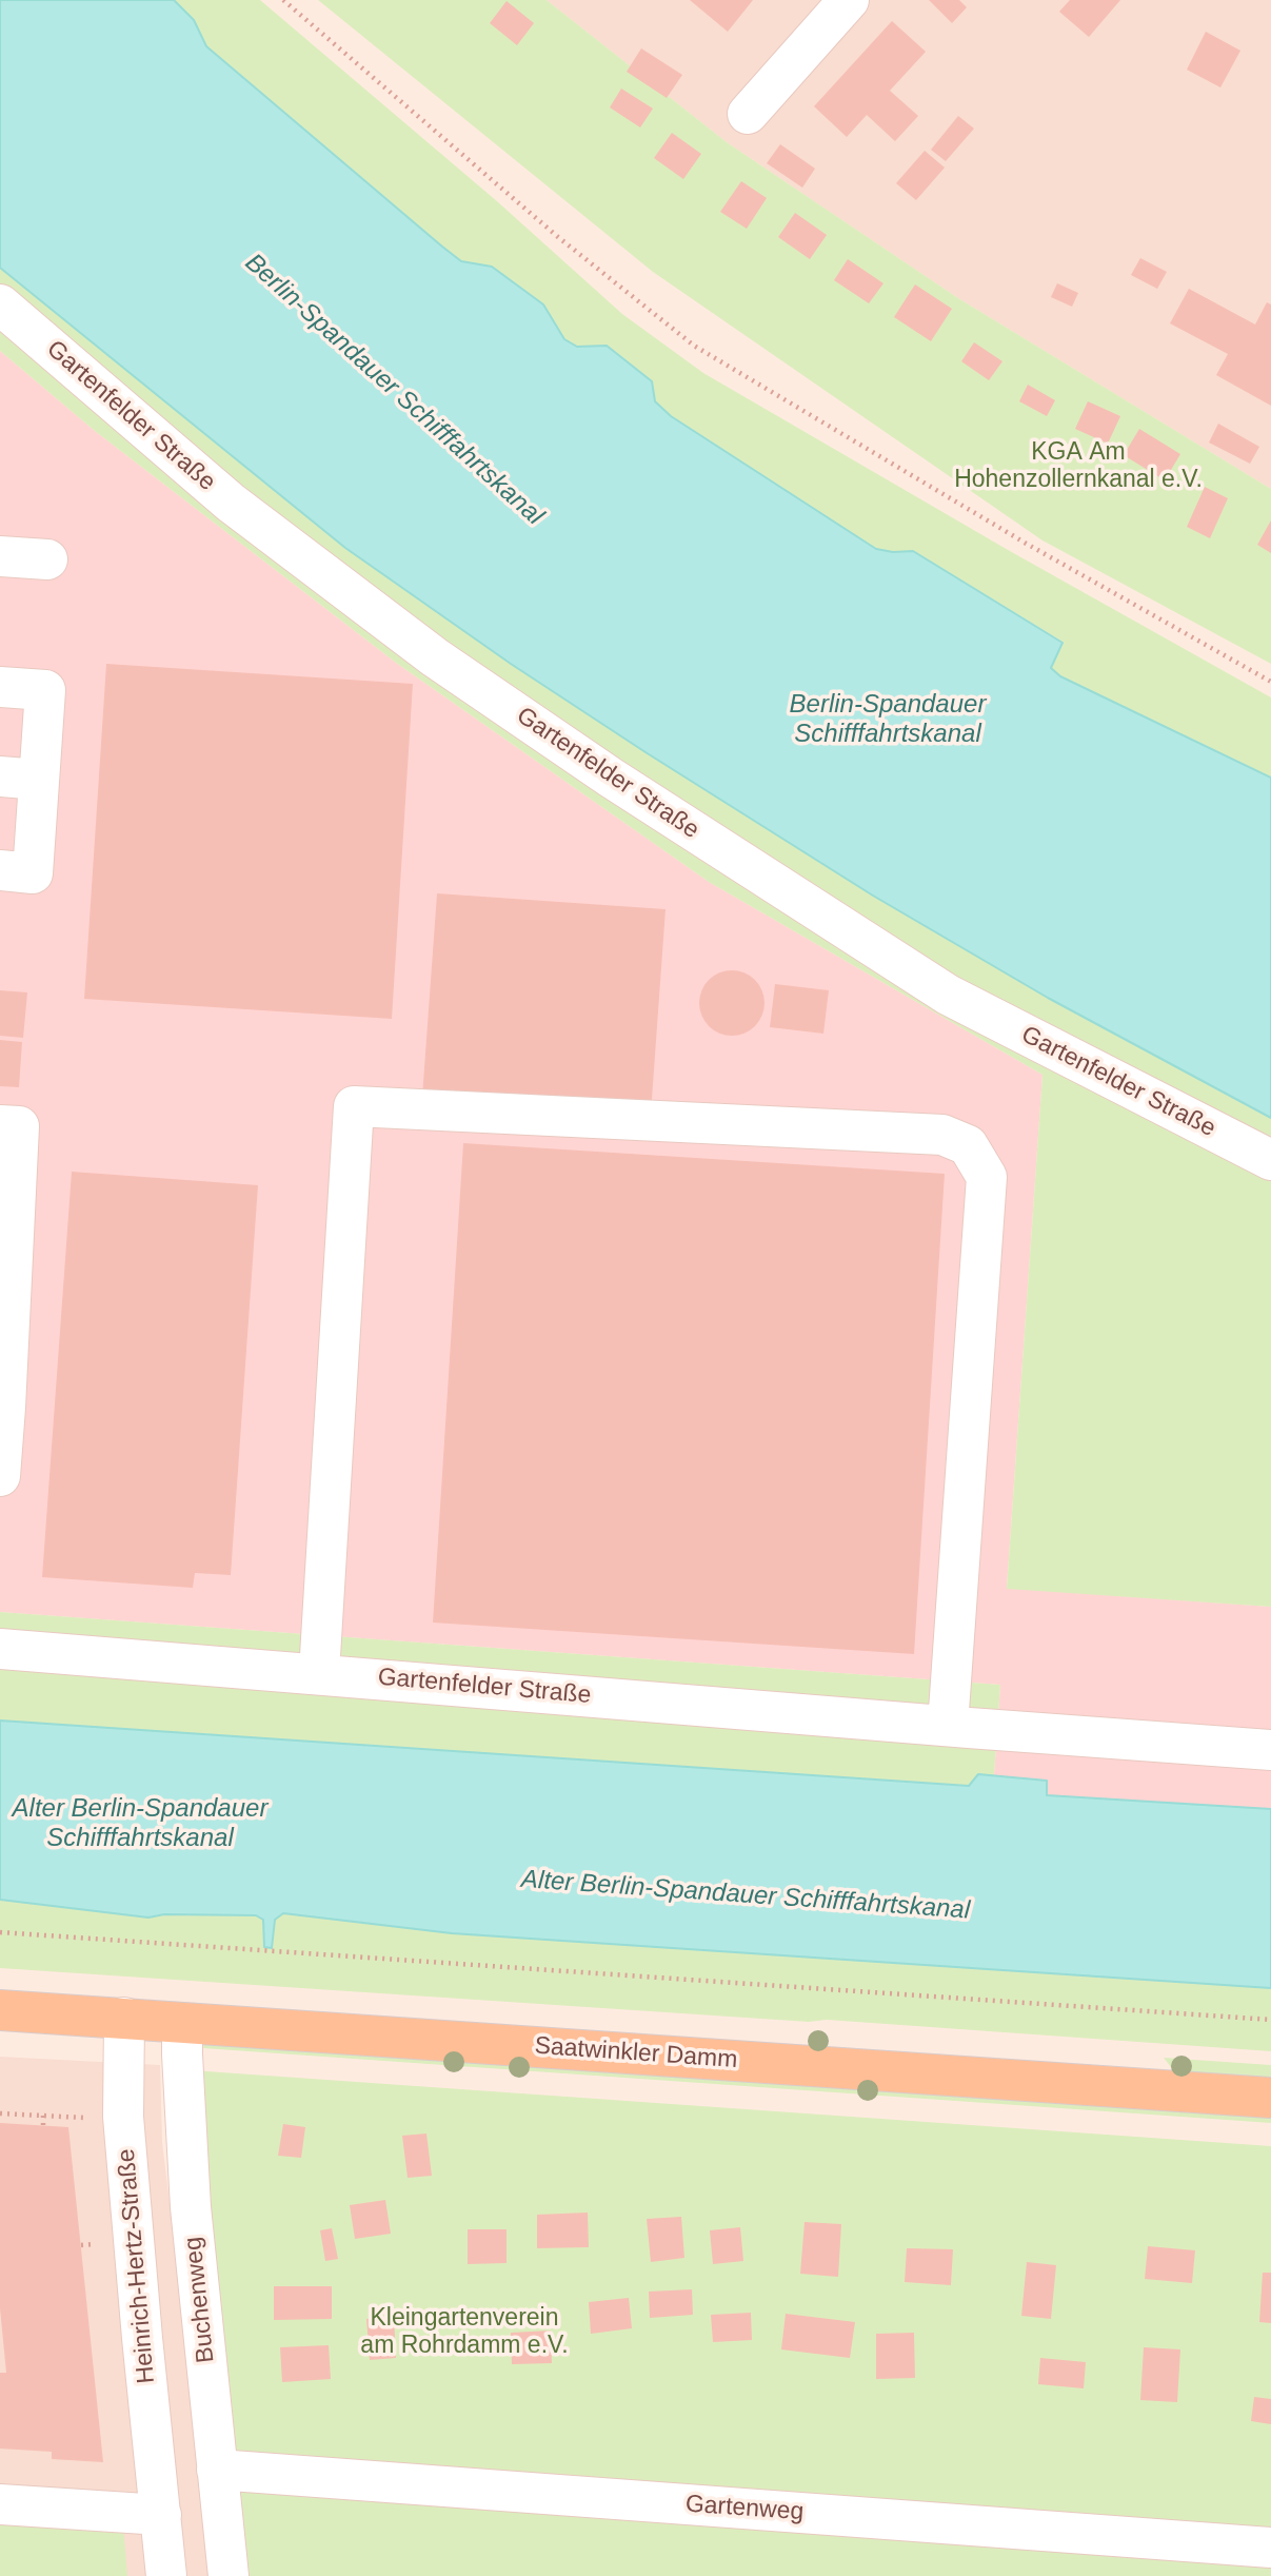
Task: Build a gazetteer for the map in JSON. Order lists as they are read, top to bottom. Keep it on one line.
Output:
{"streets":{"main road":["Saatwinkler Damm"],"street":["Gartenfelder Straße","Heinrich-Hertz-Straße","Buchenweg","Gartenweg"]},"crossings":[["Saatwinkler Damm","Heinrich-Hertz-Straße"],["Saatwinkler Damm","Buchenweg"],["Buchenweg","Gartenweg"]],"water":["Berlin-Spandauer Schifffahrtskanal","Alter Berlin-Spandauer Schifffahrtskanal"],"parks":["KGA Am Hohenzollernkanal e.V.","Kleingartenverein am Rohrdamm e.V."]}
